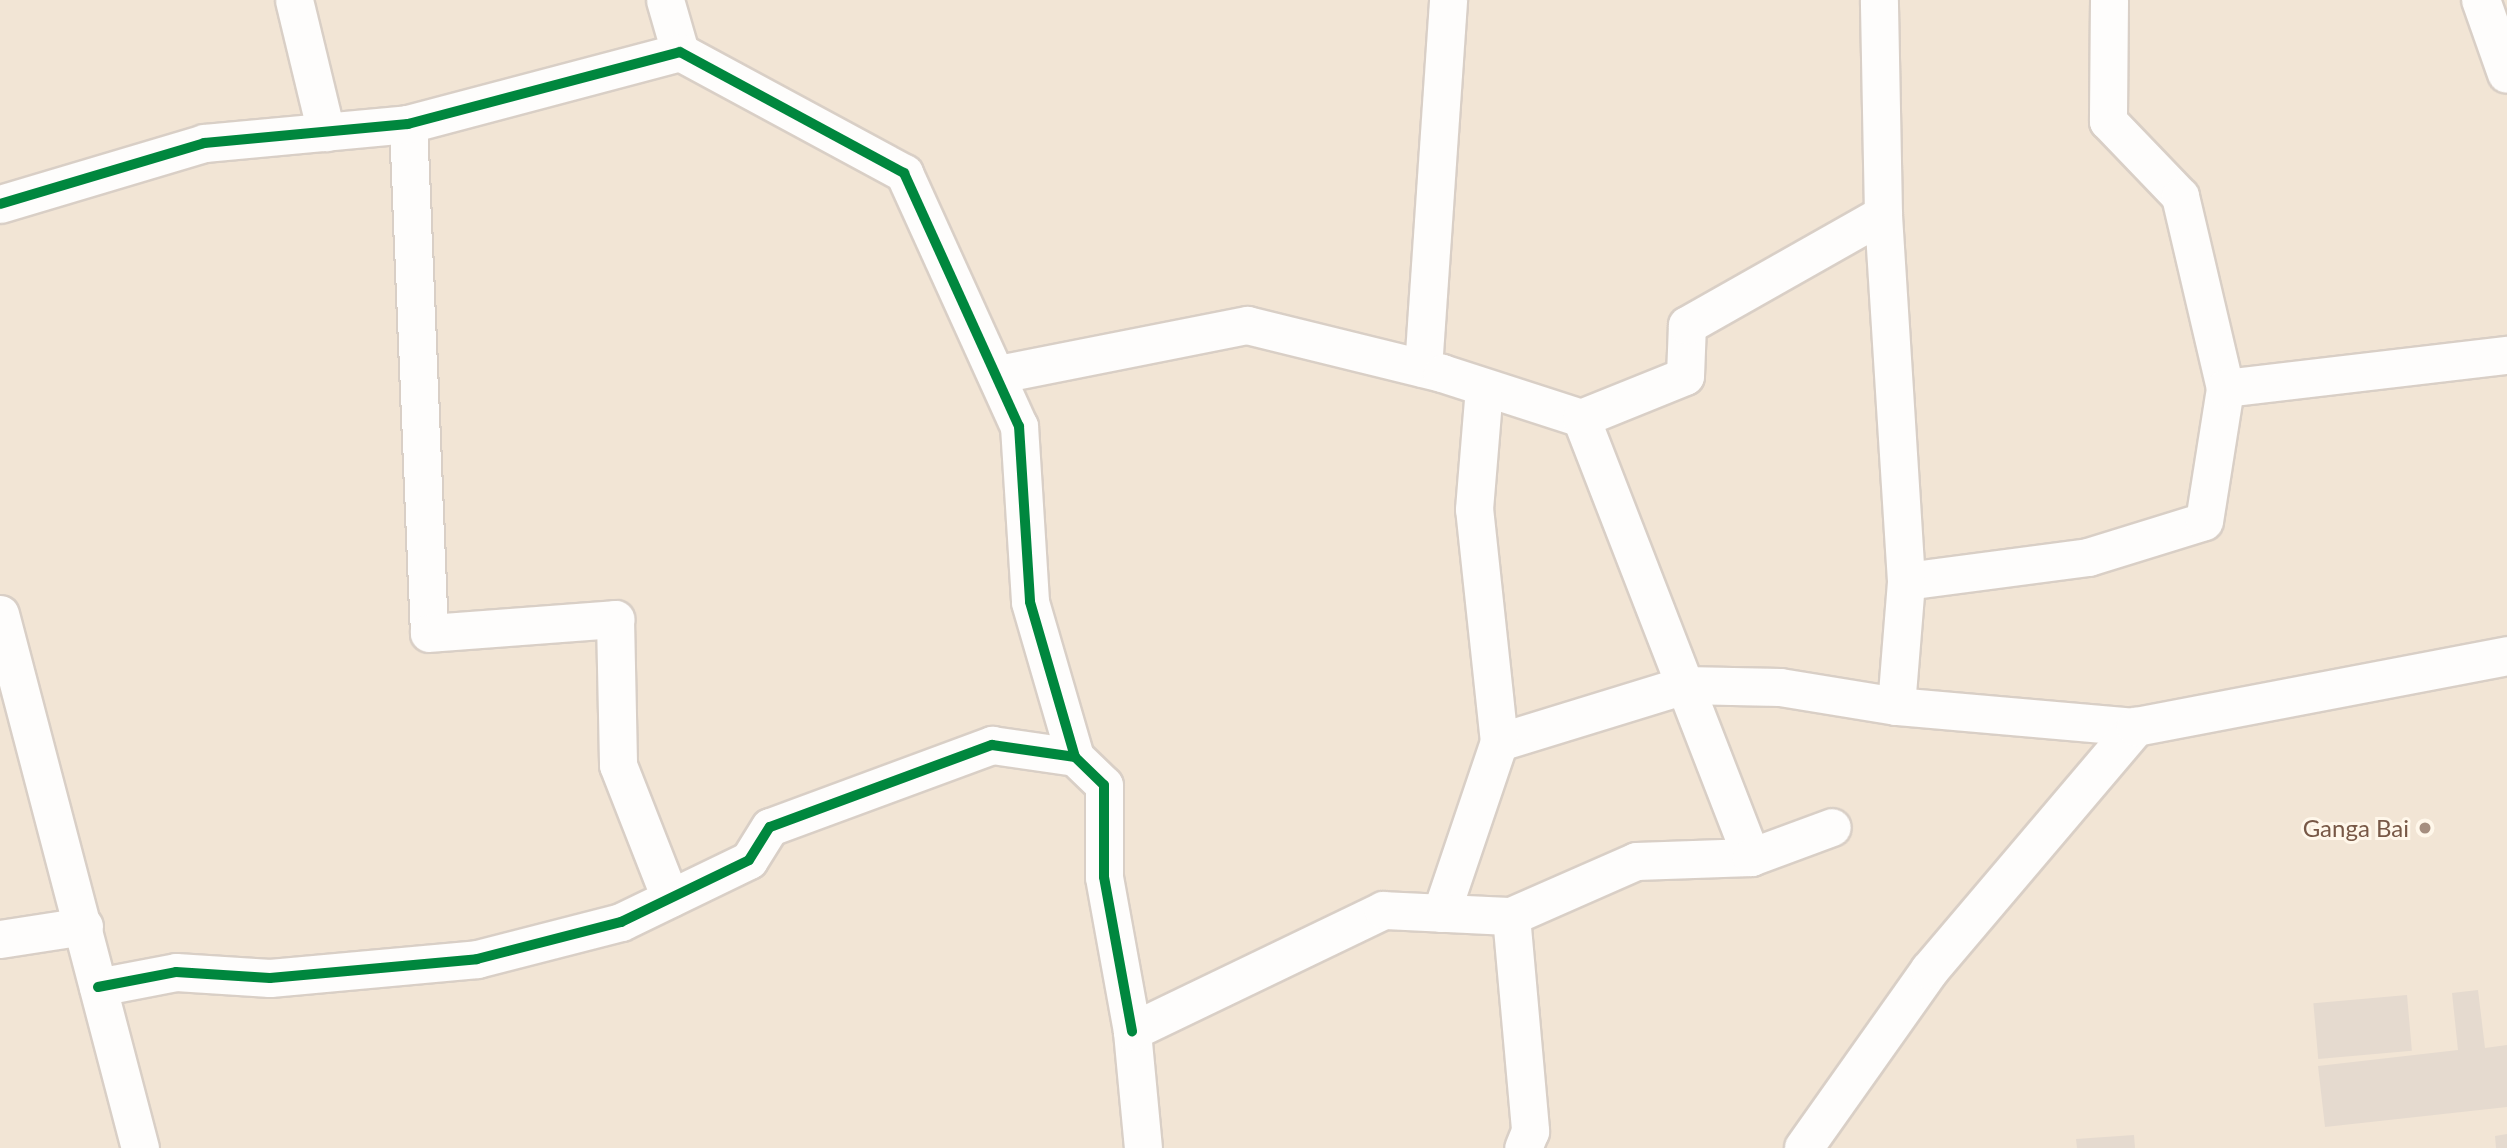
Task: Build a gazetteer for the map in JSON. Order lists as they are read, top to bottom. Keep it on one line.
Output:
{"places":["Ganga Bai"]}
